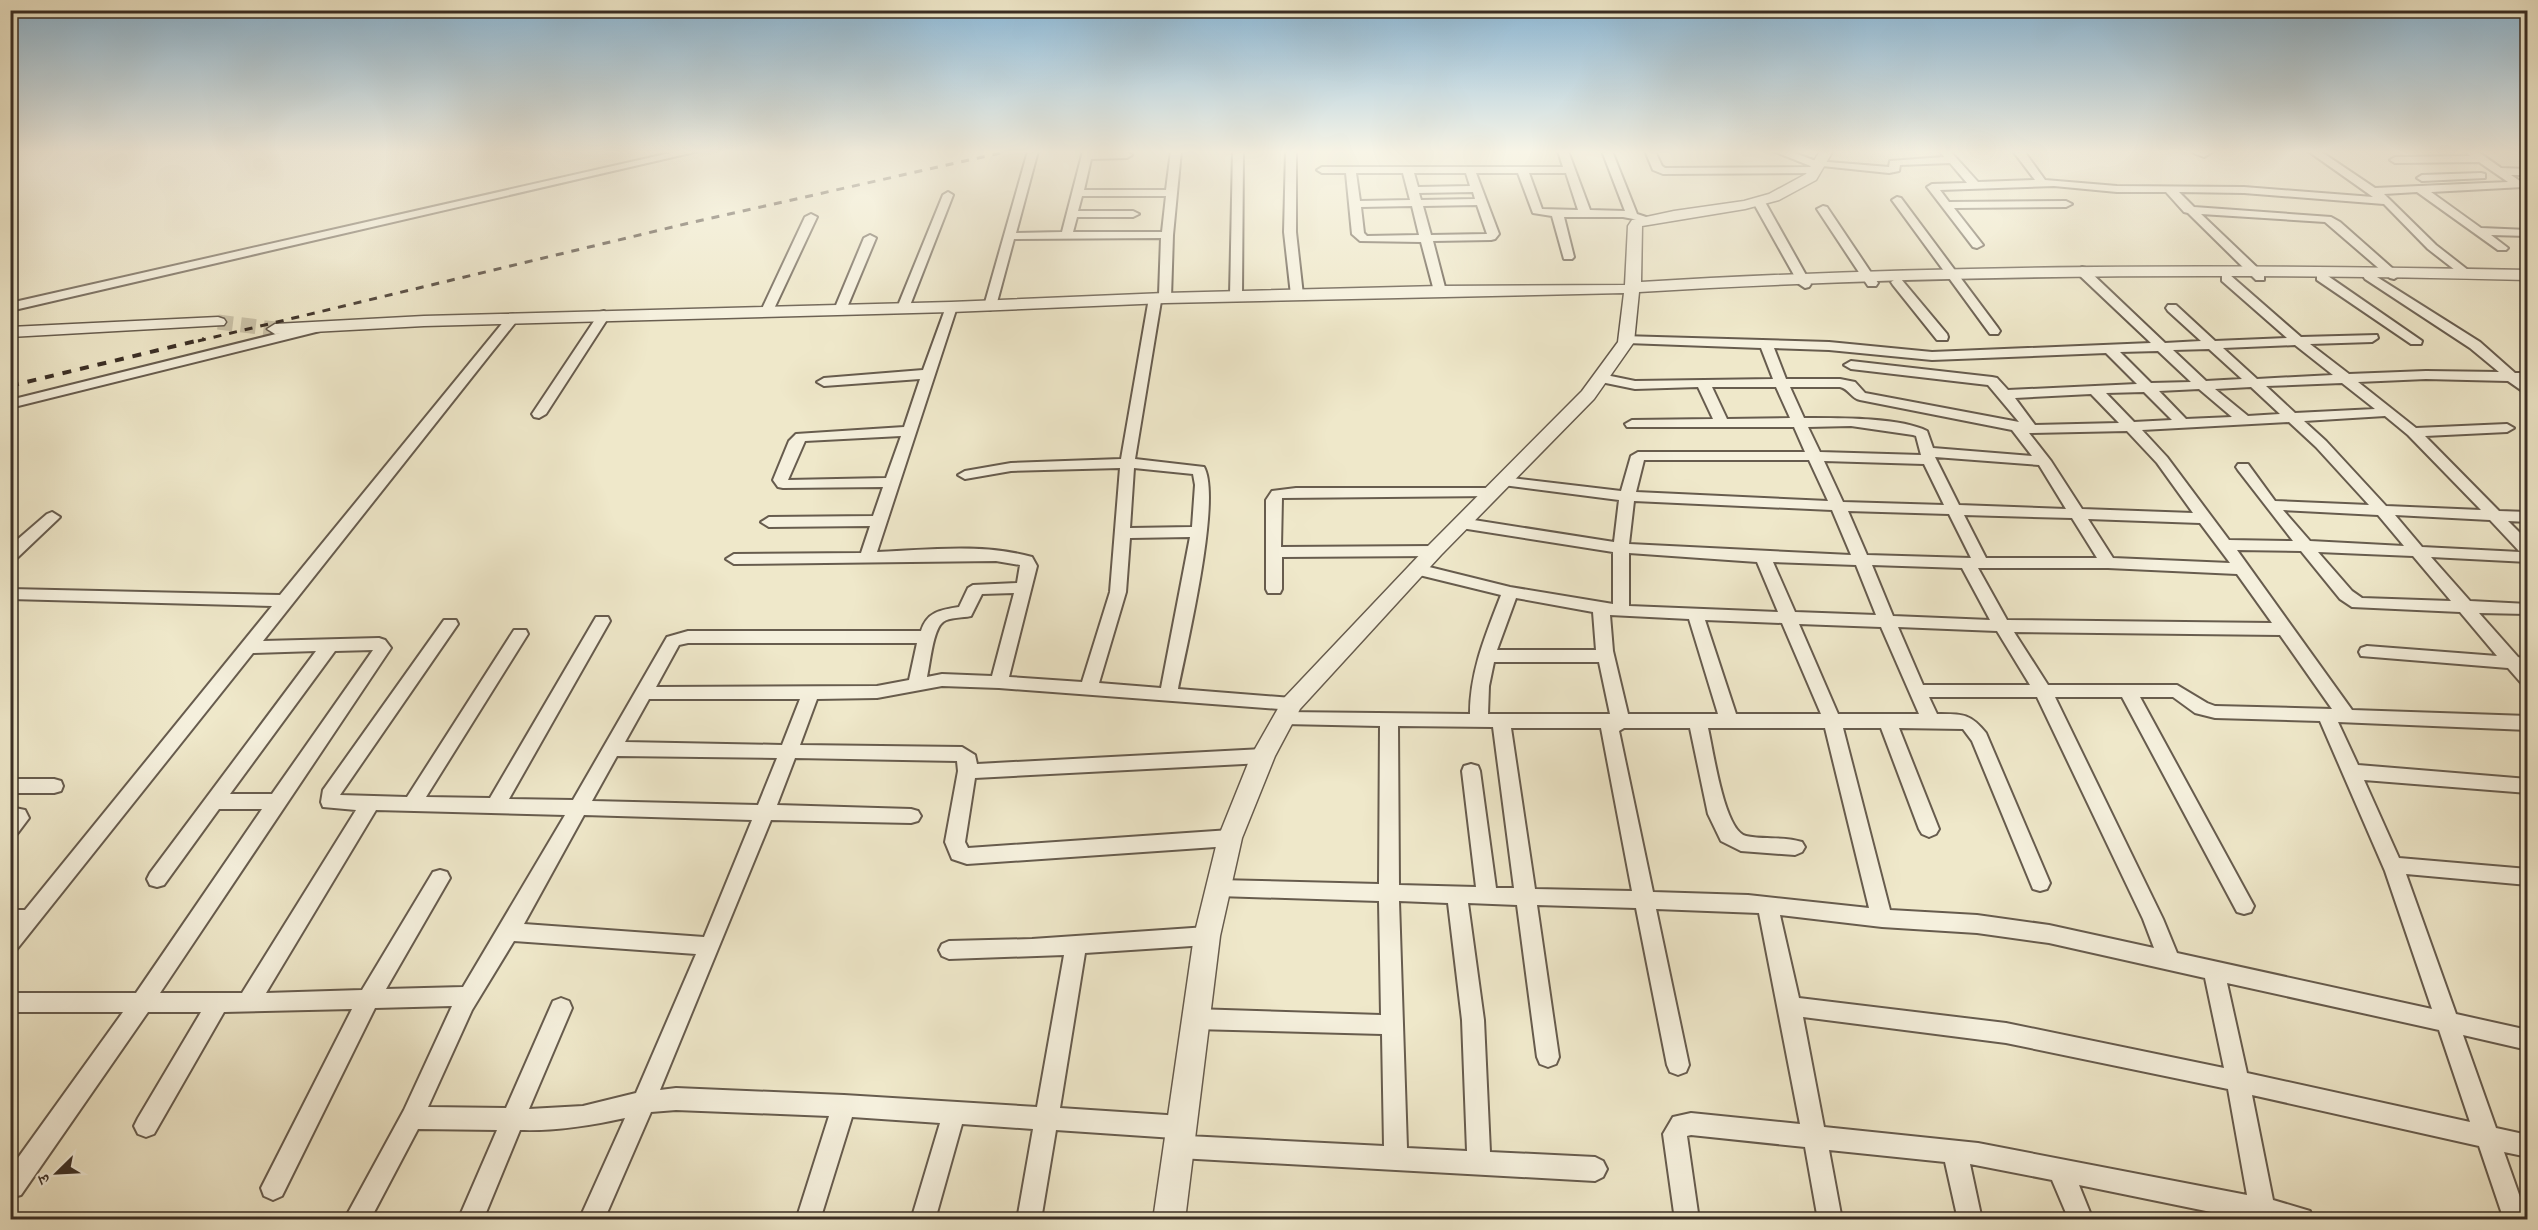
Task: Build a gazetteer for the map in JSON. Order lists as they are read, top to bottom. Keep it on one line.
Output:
{"north":"bottom left"}
